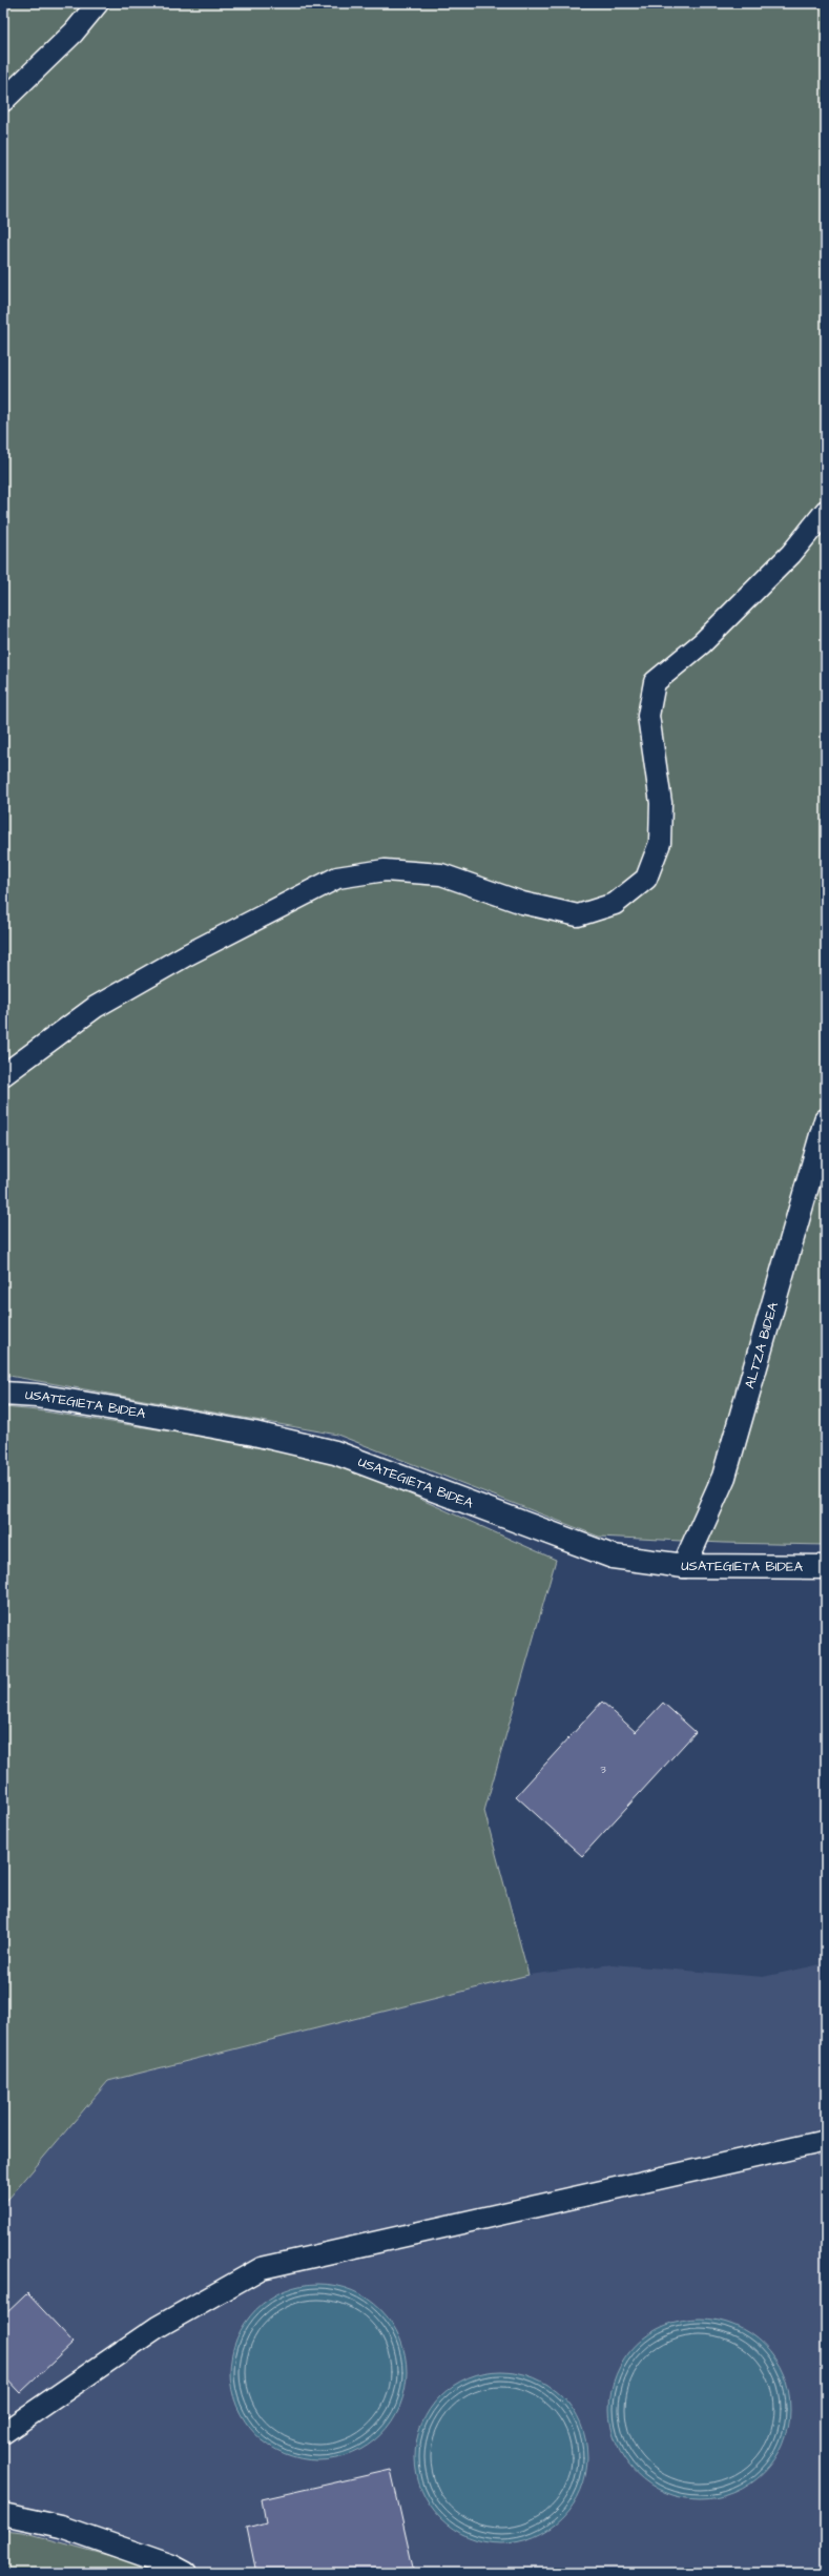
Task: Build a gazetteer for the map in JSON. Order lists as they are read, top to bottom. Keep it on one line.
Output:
{"streets":{"street":["ALTZA BIDEA","USATEGIETA BIDEA"]},"crossings":[["ALTZA BIDEA","USATEGIETA BIDEA"]],"house_numbers":["3"]}
